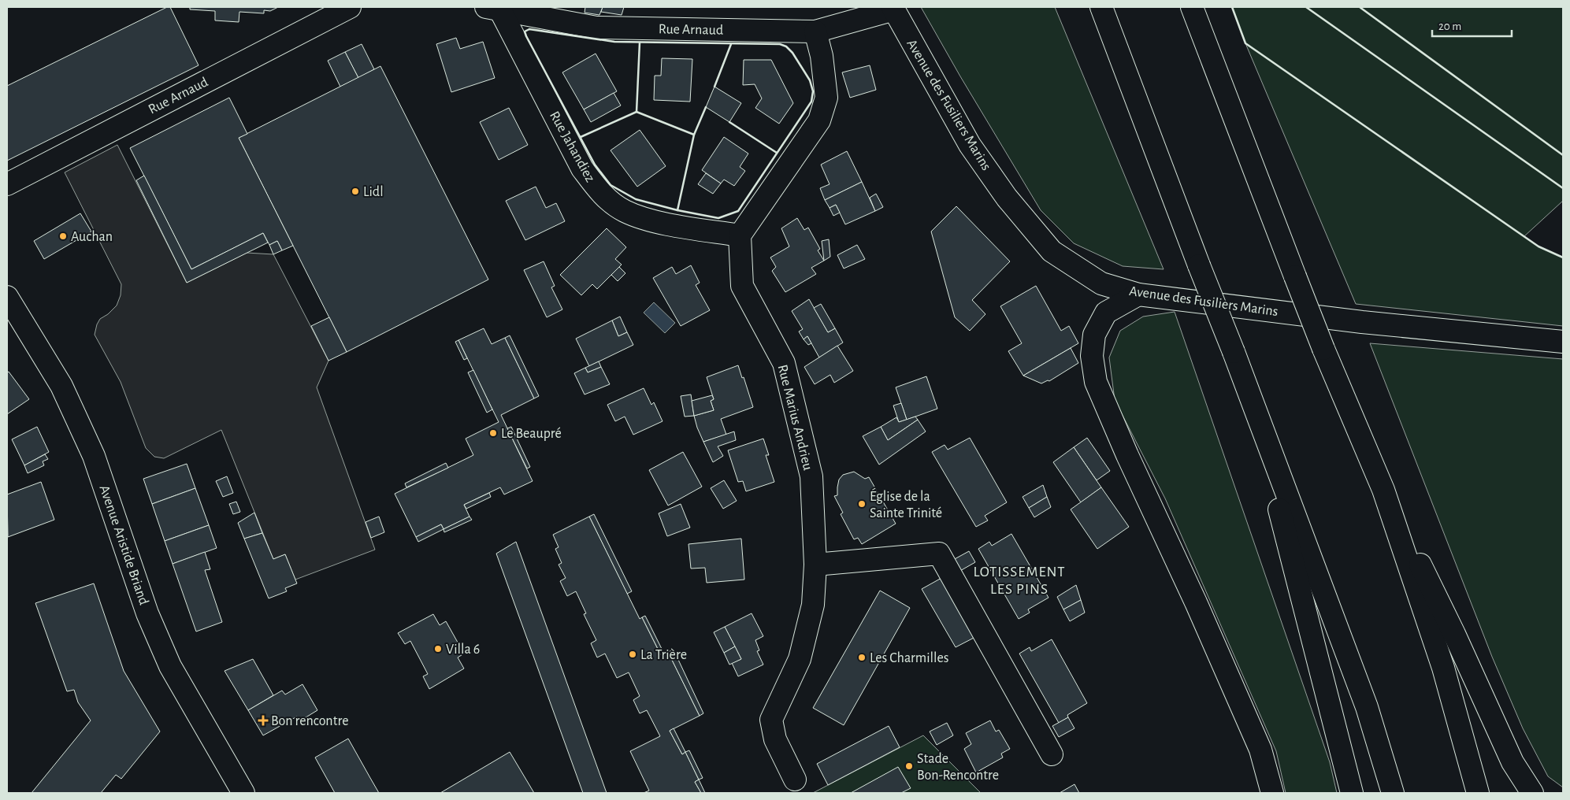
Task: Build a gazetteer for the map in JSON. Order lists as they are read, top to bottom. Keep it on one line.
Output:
{"streets":{"main road":["Rue Arnaud","Avenue des Fusiliers Marins","Rue Jahandiez","Rue Marius Andrieu","Avenue Aristide Briand"]},"crossings":[["Rue Arnaud","Avenue des Fusiliers Marins"],["Rue Arnaud","Rue Jahandiez"],["Rue Jahandiez","Rue Marius Andrieu"]],"districts":["LOTISSEMENT LES PINS"],"places":{"other":["Lidl","Auchan","Le Beaupré","Église de la Sainte Trinité","Villa 6","La Trière","Les Charmilles","Stade Bon-Rencontre"],"health":["Bon rencontre"]},"scale_bar":"20 m"}
